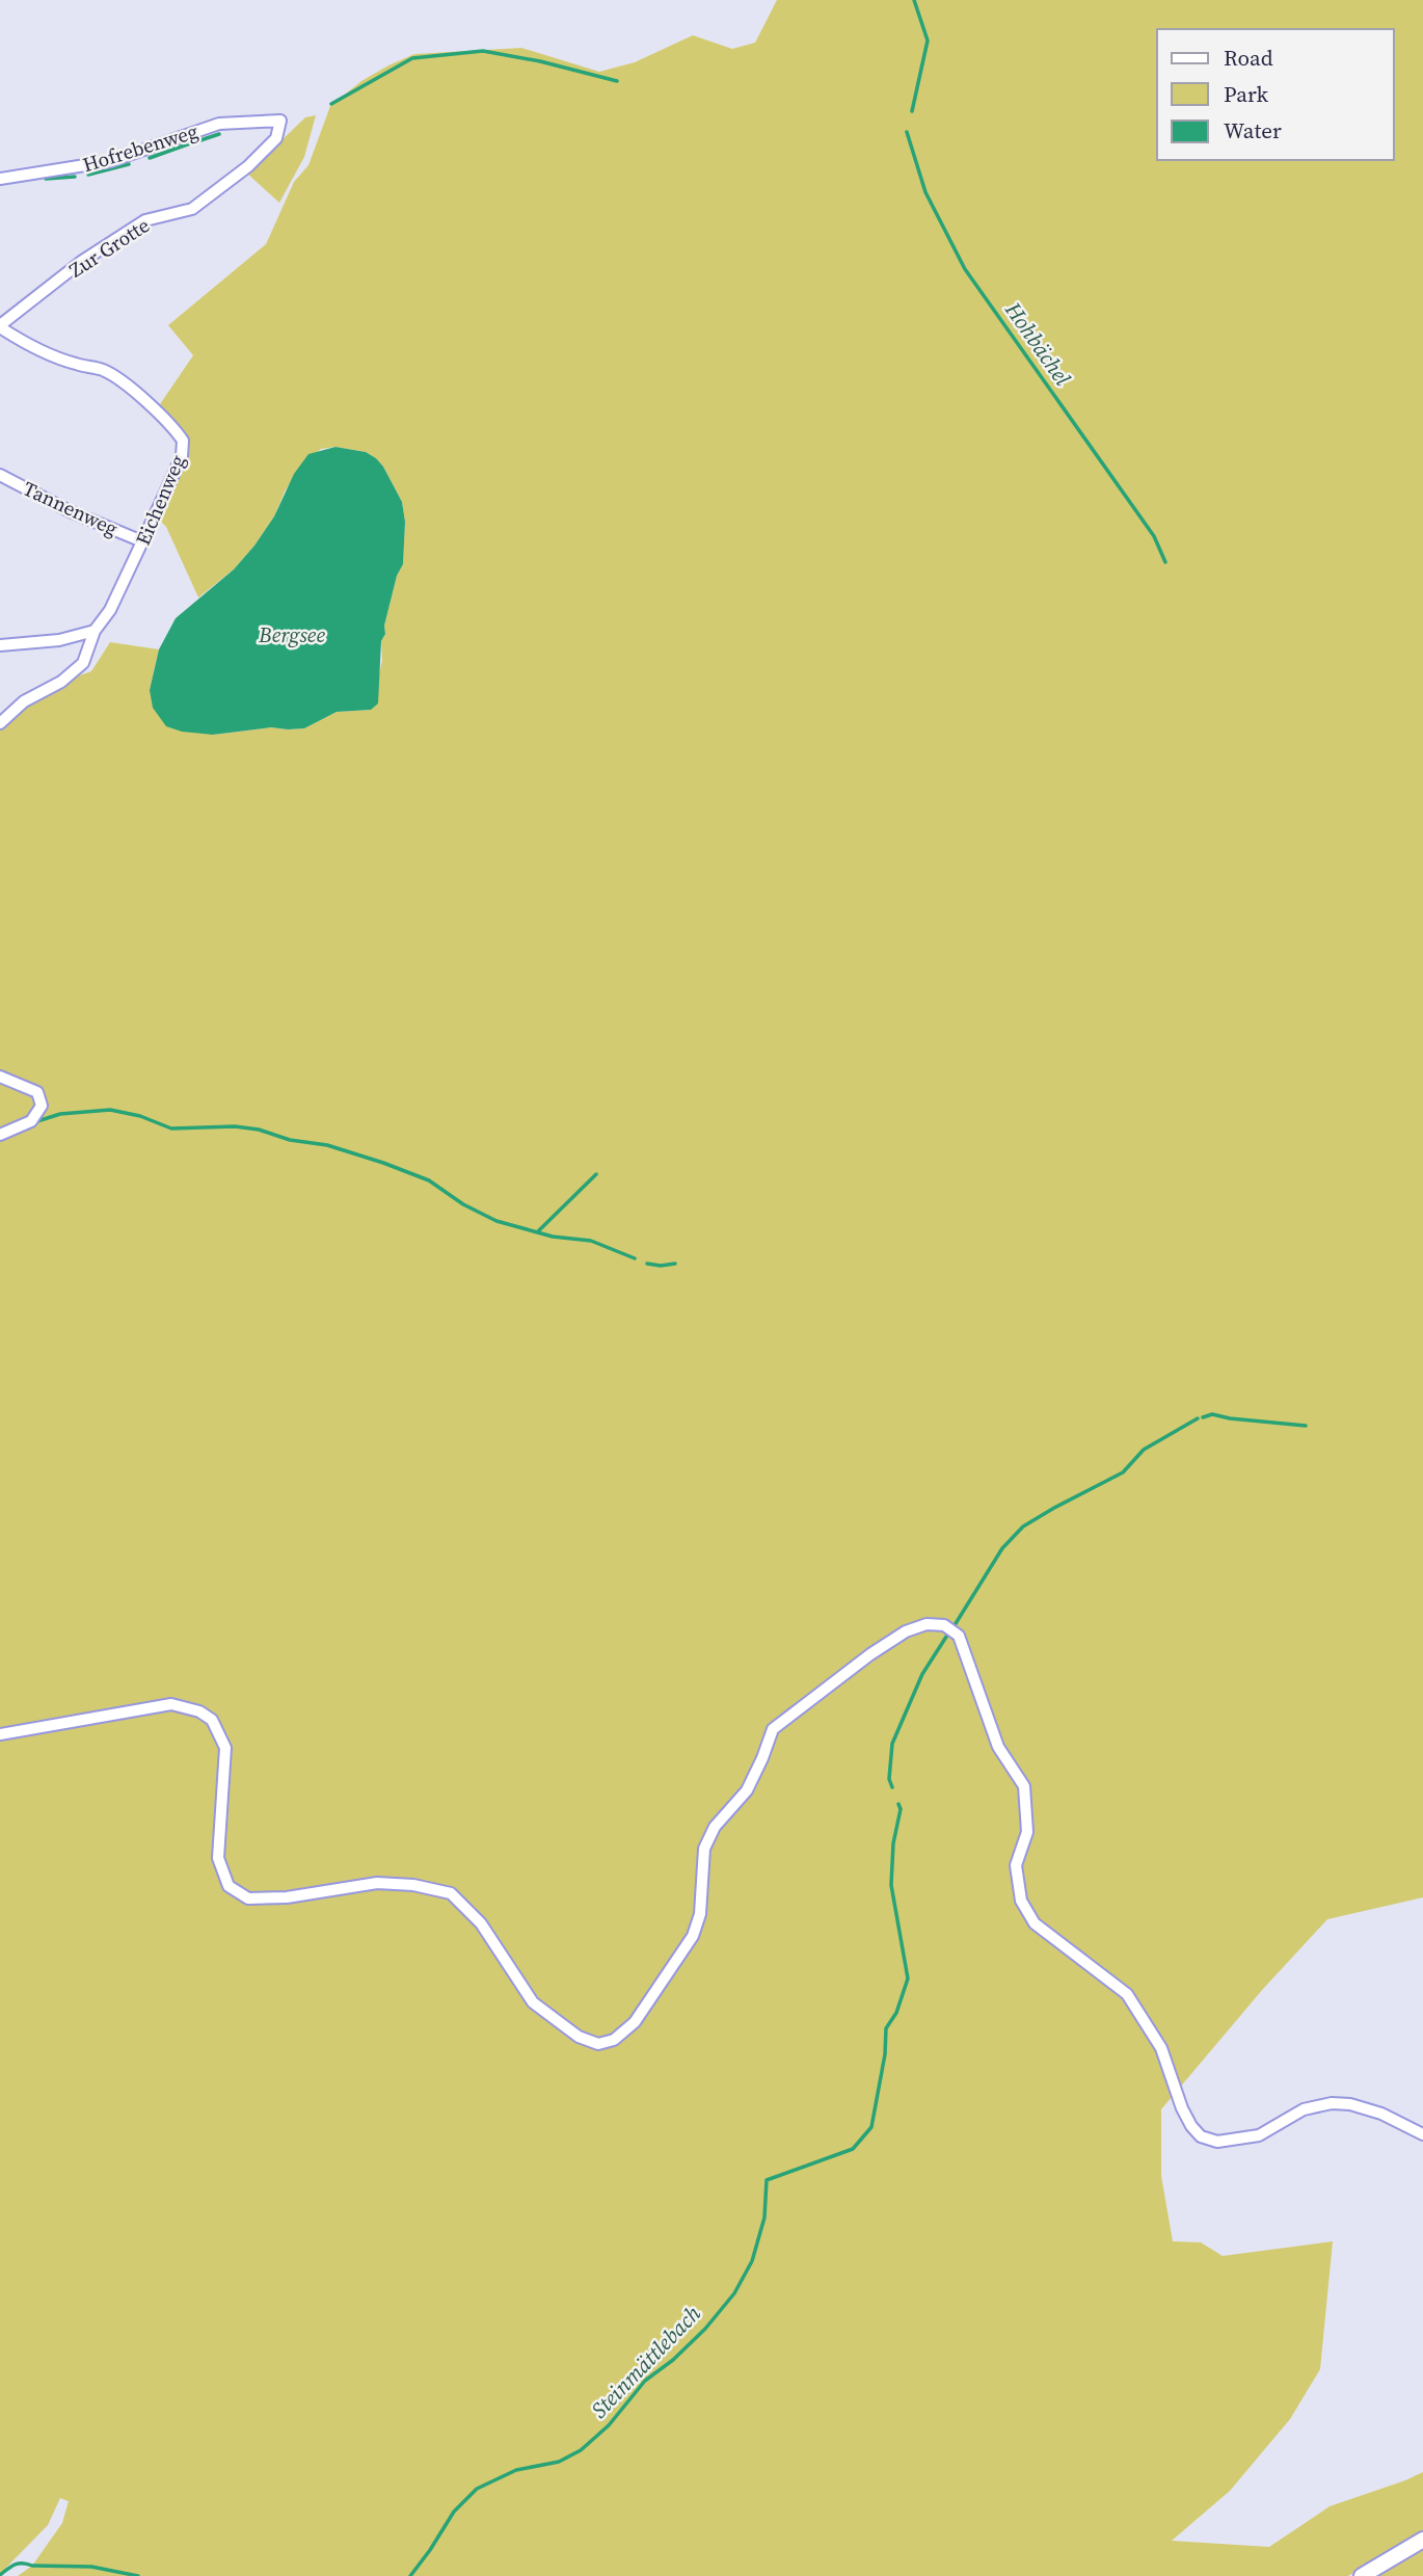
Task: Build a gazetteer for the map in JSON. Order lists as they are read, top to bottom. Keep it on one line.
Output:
{"streets":{"street":["Hofrebenweg","Zur Grotte","Eichenweg","Tannenweg"]},"crossings":[["Hofrebenweg","Zur Grotte"],["Zur Grotte","Eichenweg"],["Eichenweg","Tannenweg"]],"water":["Hohbächel","Bergsee","Steinmättlebach"],"legend":["Road","Park","Water"]}
